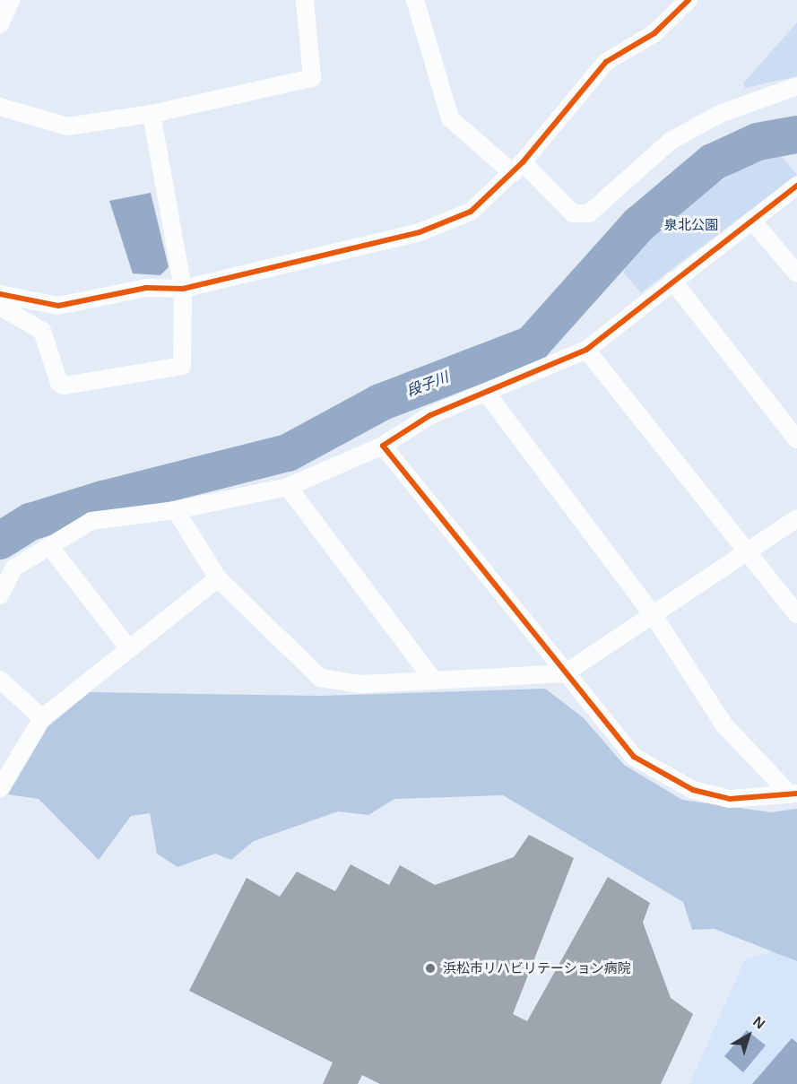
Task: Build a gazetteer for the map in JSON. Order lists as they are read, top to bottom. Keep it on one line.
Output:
{"water":["段子川"],"parks":["泉北公園"],"places":["浜松市リハビリテーション病院"],"north":"top right"}
